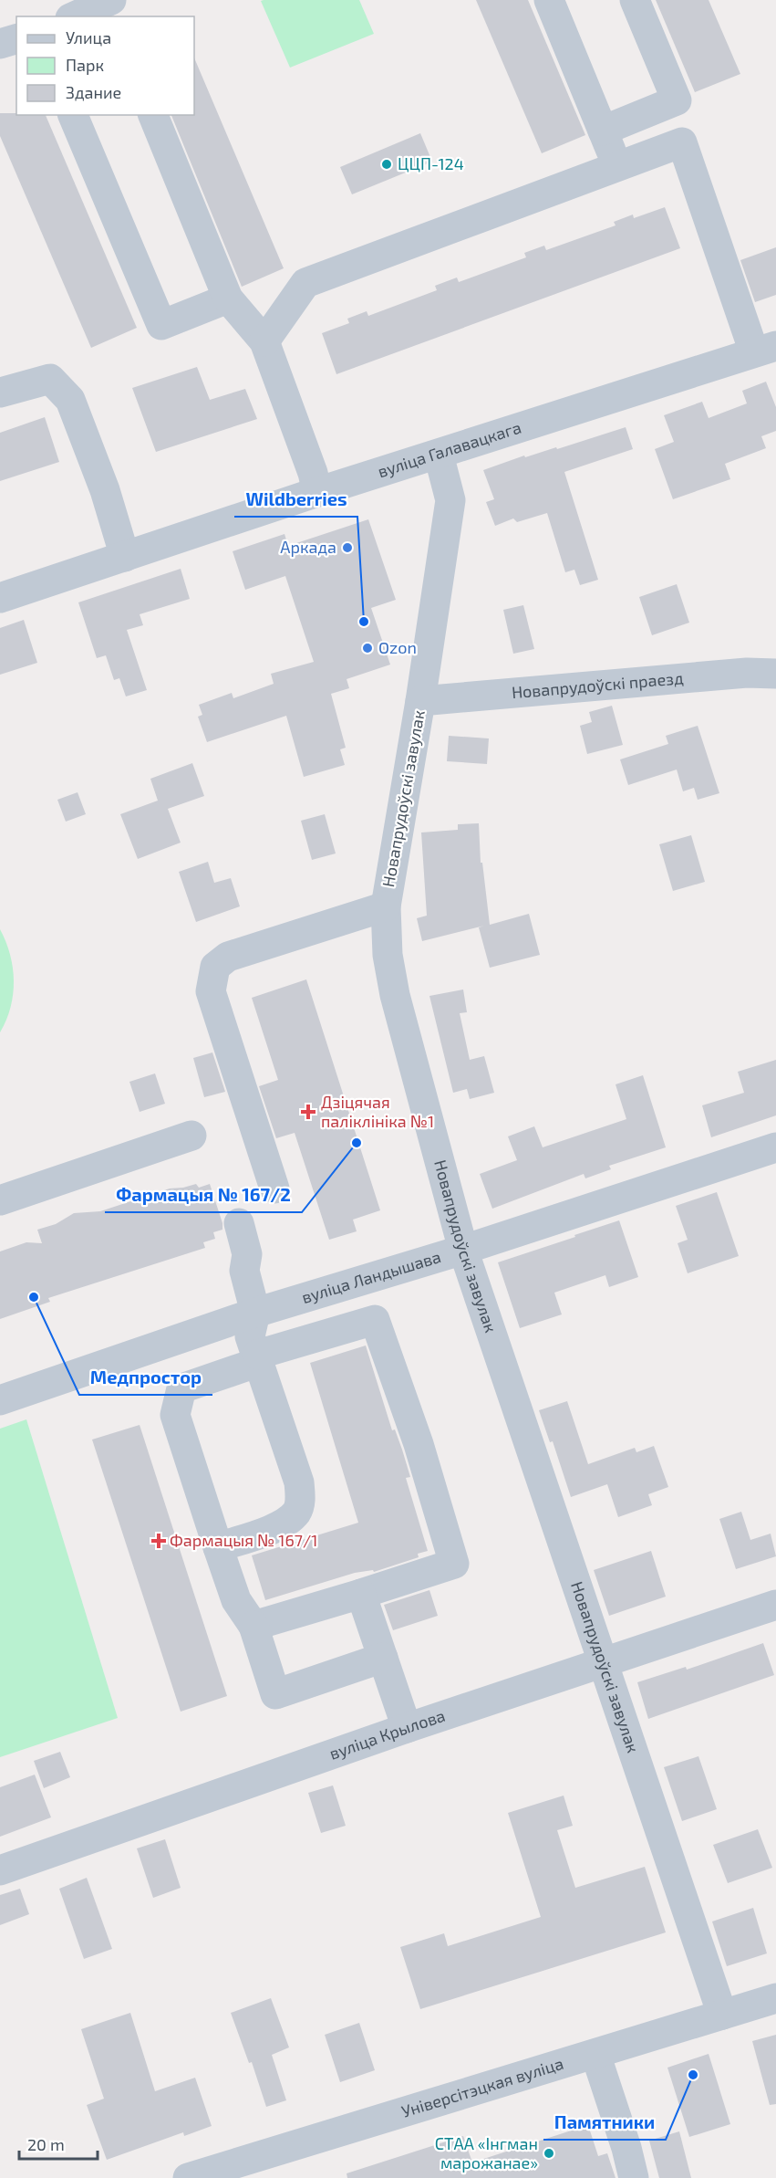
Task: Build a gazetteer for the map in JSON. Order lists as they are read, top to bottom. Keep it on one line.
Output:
{"streets":{"street":["вуліца Галавацкага","Новапрудоўскі праезд","Новапрудоўскі завулак","вуліца Ландышава","вуліца Крылова","Універсітэцкая вуліца"]},"crossings":[["вуліца Галавацкага","Новапрудоўскі завулак"],["Новапрудоўскі праезд","Новапрудоўскі завулак"],["Новапрудоўскі завулак","вуліца Ландышава"],["Новапрудоўскі завулак","вуліца Крылова"],["Новапрудоўскі завулак","Універсітэцкая вуліца"]],"places":{"other":["ЦЦП-124","Аркада","Wildberries","Ozon","Фармацыя № 167/2","Медпростор","Памятники","СТАА «Інгман марожанае»"],"health":["Дзіцячая паліклініка №1","Фармацыя № 167/1"]},"legend":["Улица","Парк","Здание"],"scale_bar":"20 m"}
